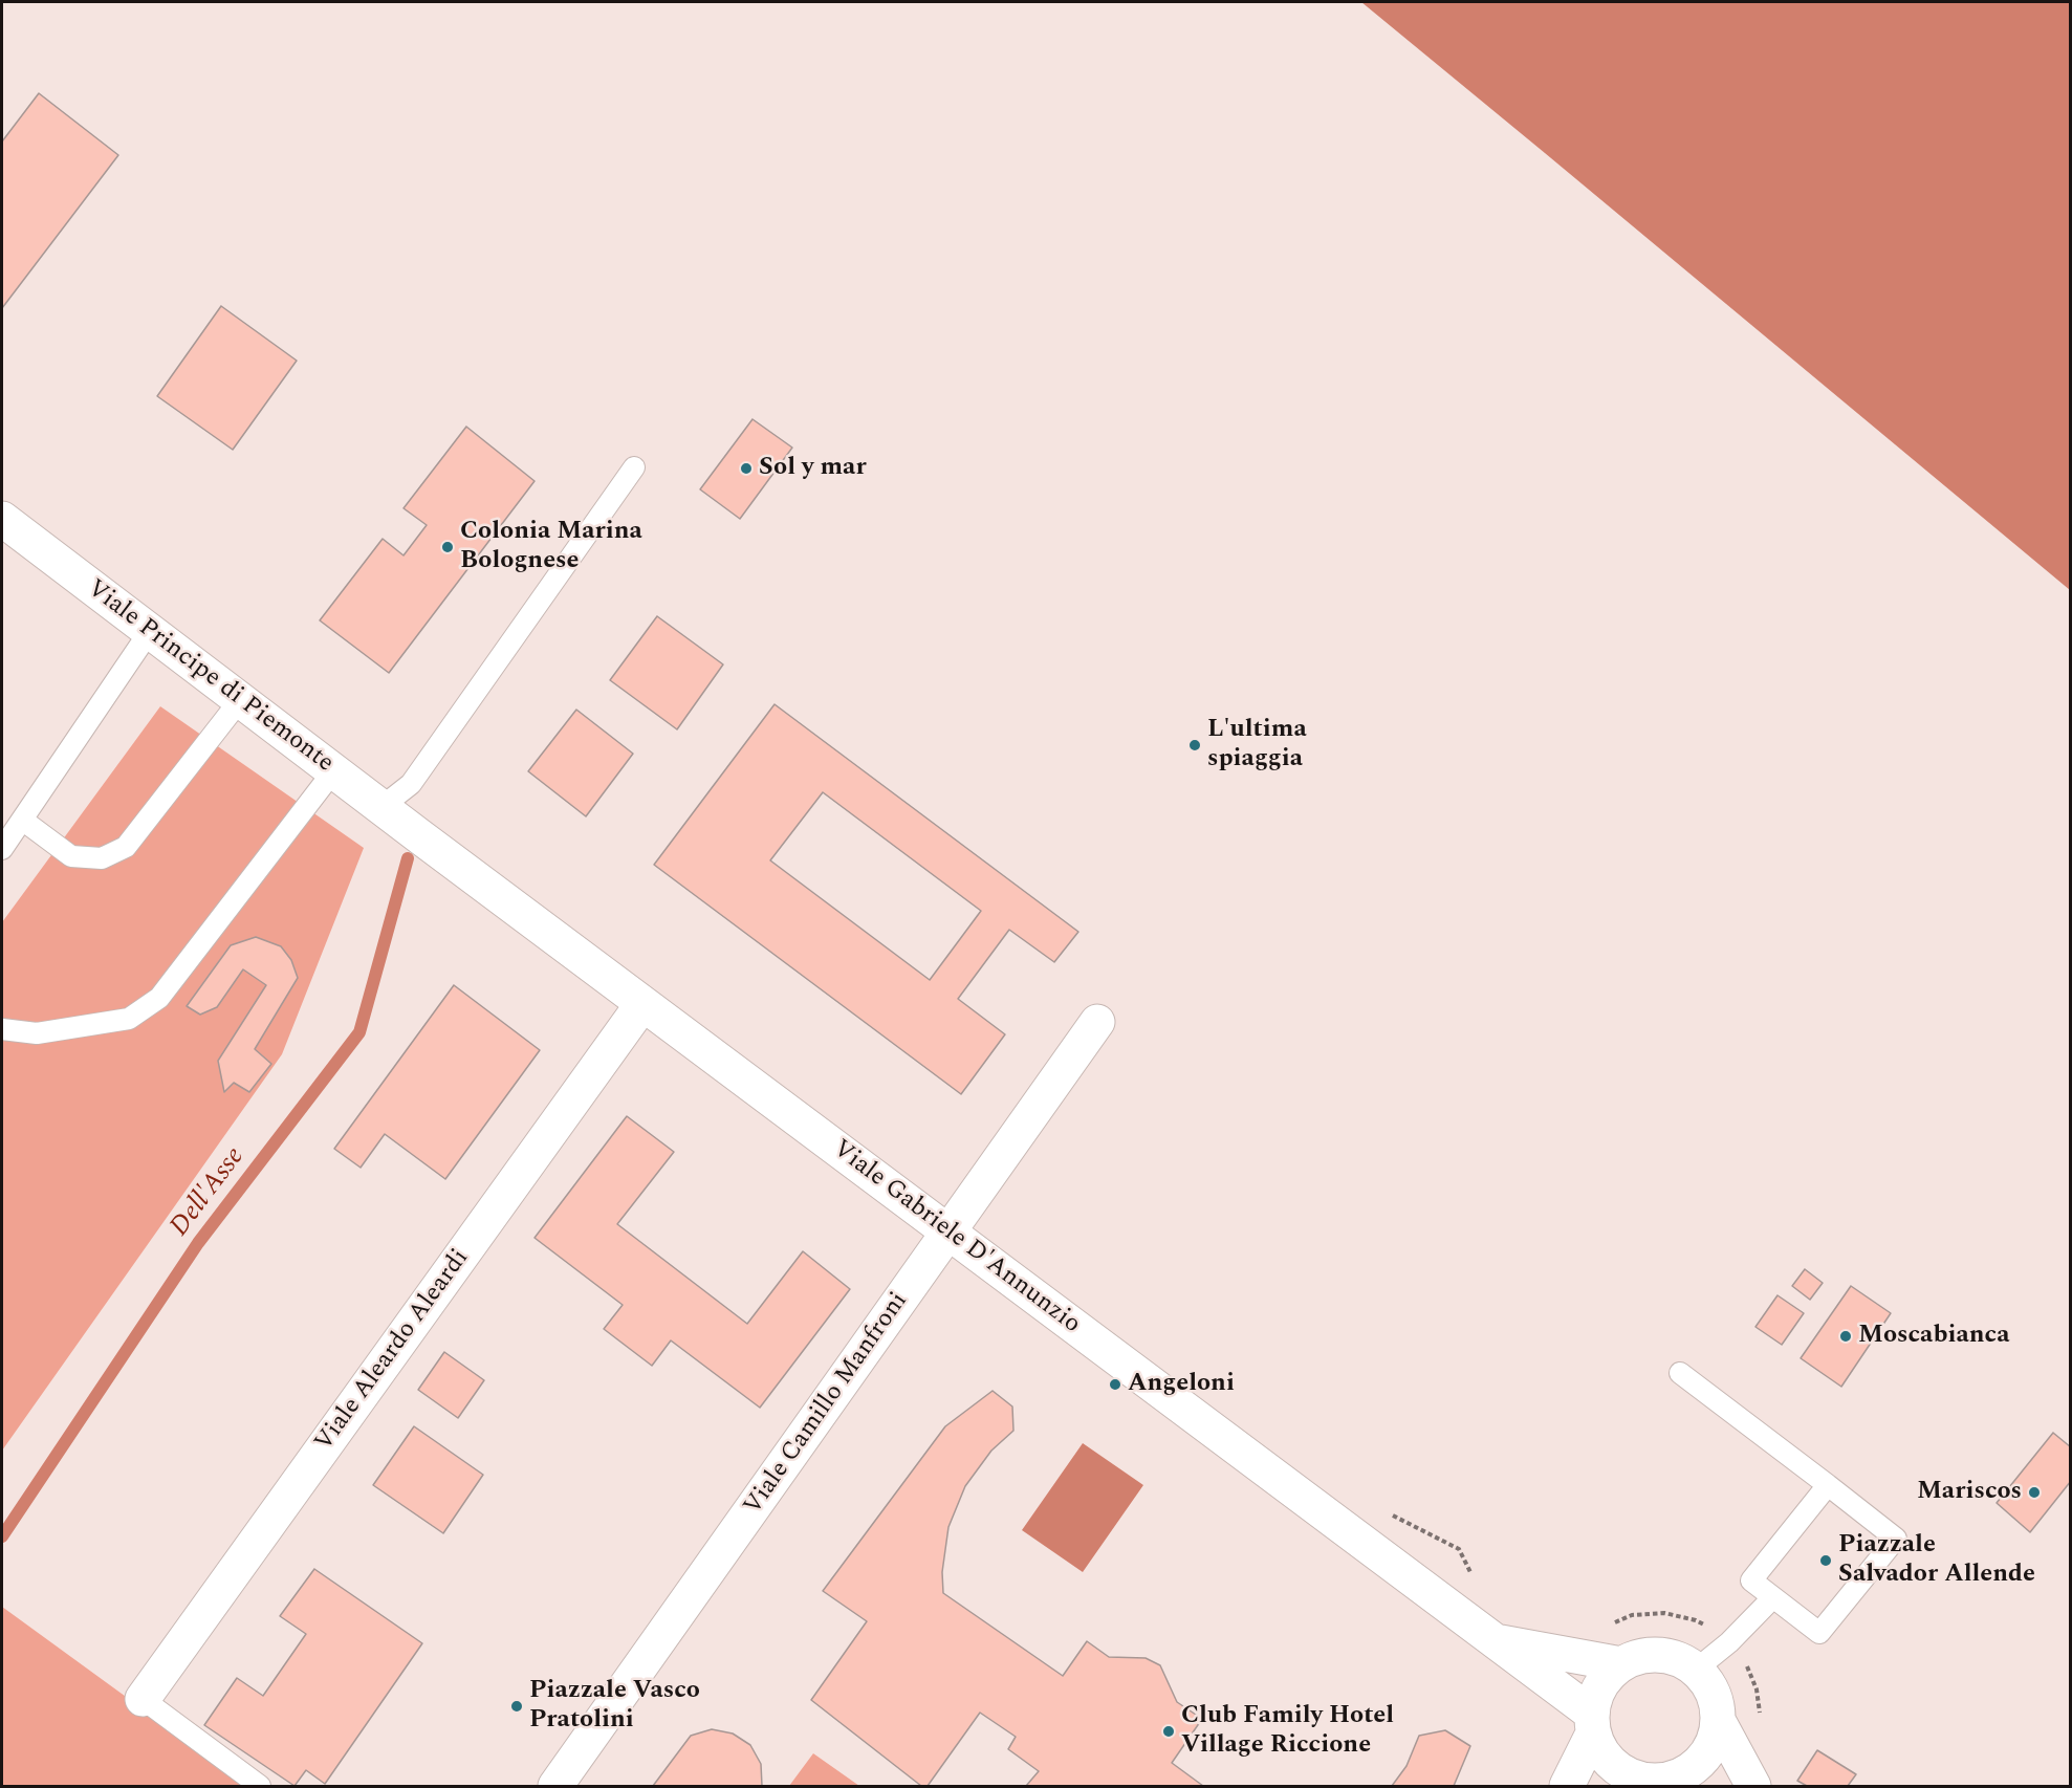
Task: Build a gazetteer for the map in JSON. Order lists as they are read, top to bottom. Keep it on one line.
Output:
{"streets":{"street":["Viale Principe di Piemonte","Viale Gabriele D'Annunzio","Viale Aleardo Aleardi","Viale Camillo Manfroni"]},"crossings":[["Viale Principe di Piemonte","Viale Gabriele D'Annunzio"],["Viale Gabriele D'Annunzio","Viale Aleardo Aleardi"],["Viale Gabriele D'Annunzio","Viale Camillo Manfroni"]],"water":["Dell'Asse"],"places":["Sol y mar","Colonia Marina Bolognese","L'ultima spiaggia","Moscabianca","Angeloni","Mariscos","Piazzale Salvador Allende","Piazzale Vasco Pratolini","Club Family Hotel Village Riccione"]}
